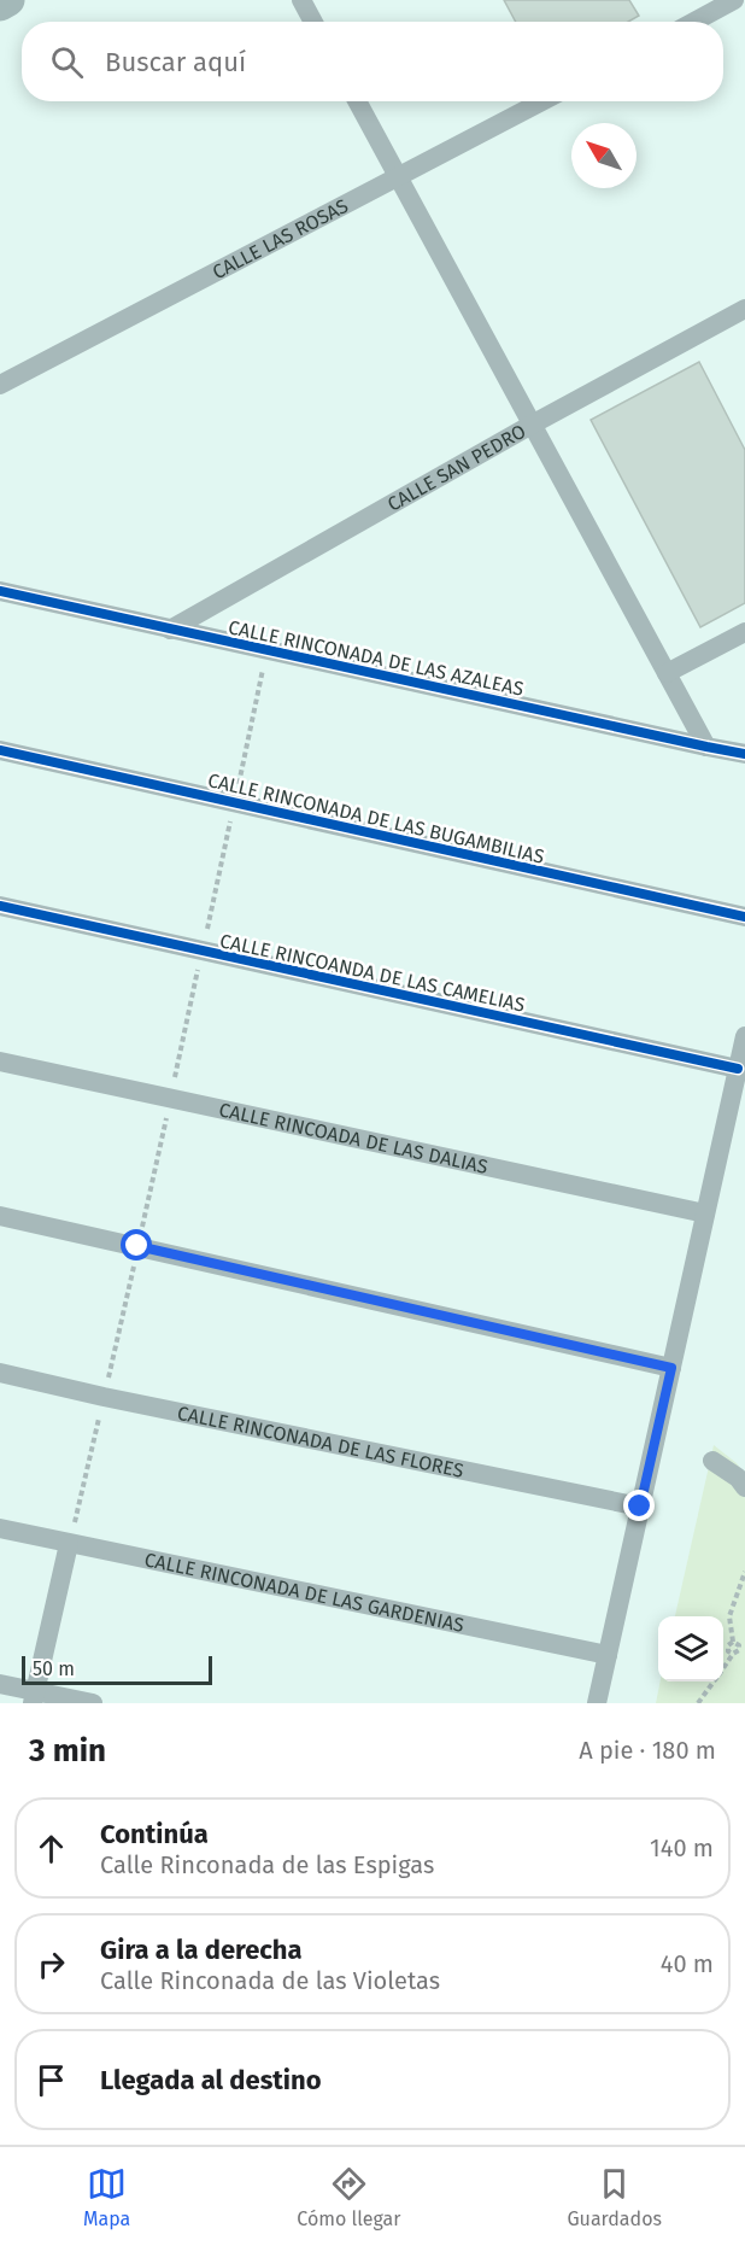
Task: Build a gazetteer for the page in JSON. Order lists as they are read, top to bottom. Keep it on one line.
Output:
{"streets":{"street":["CALLE LAS ROSAS","CALLE SAN PEDRO","CALLE RINCONADA DE LAS AZALEAS","CALLE RINCONADA DE LAS BUGAMBILIAS","CALLE RINCOANDA DE LAS CAMELIAS","CALLE RINCOADA DE LAS DALIAS","CALLE RINCONADA DE LAS FLORES","CALLE RINCONADA DE LAS GARDENIAS"]},"crossings":[["CALLE SAN PEDRO","CALLE RINCONADA DE LAS AZALEAS"]],"scale_bar":"50 m","north":"top left","page":{"search":"Buscar aquí","scale":"50 m","heading":["3 min","A pie · 180 m"],"list":[["Continúa","Calle Rinconada de las Espigas","140 m"],["Gira a la derecha","Calle Rinconada de las Violetas","40 m"],"Llegada al destino"],"nav":["Mapa","Cómo llegar","Guardados"]}}
